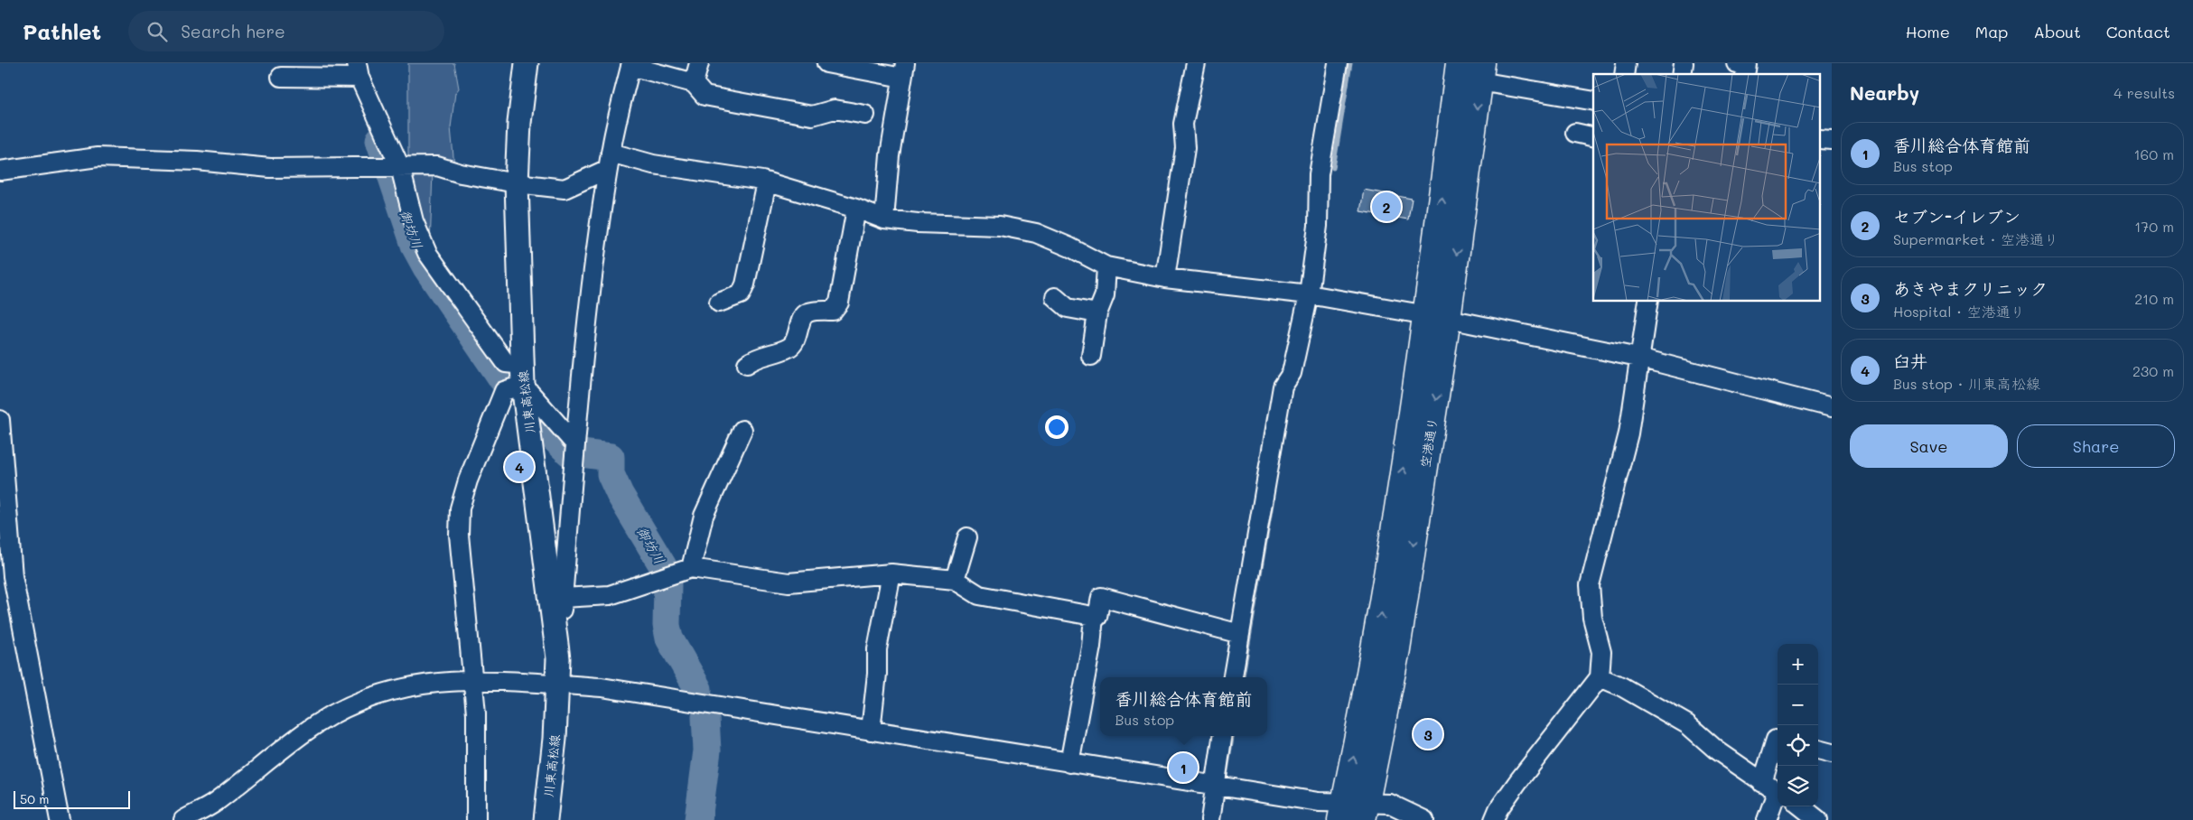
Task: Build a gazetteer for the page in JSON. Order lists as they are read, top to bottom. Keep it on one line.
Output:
{"streets":{"highway":["空港通り"],"main road":["川東高松線"]},"water":["御坊川"],"scale_bar":"50 m","page":{"header":"Pathlet","search":"Search here","nav":["Home","Map","About","Contact"],"heading":["Nearby","4 results"],"list":[{"mark":"1","name":"香川総合体育館前","note":"Bus stop","value":"160 m"},{"mark":"2","name":"セブン-イレブン","note":"Supermarket · 空港通り","value":"170 m"},{"mark":"3","name":"あきやまクリニック","note":"Hospital · 空港通り","value":"210 m"},{"mark":"4","name":"臼井","note":"Bus stop · 川東高松線","value":"230 m"}],"pins":["2","4","3","1"],"buttons":["Save","Share"],"map_buttons":["+","−"],"popup":["香川総合体育館前","Bus stop"],"scale":"50 m"}}
